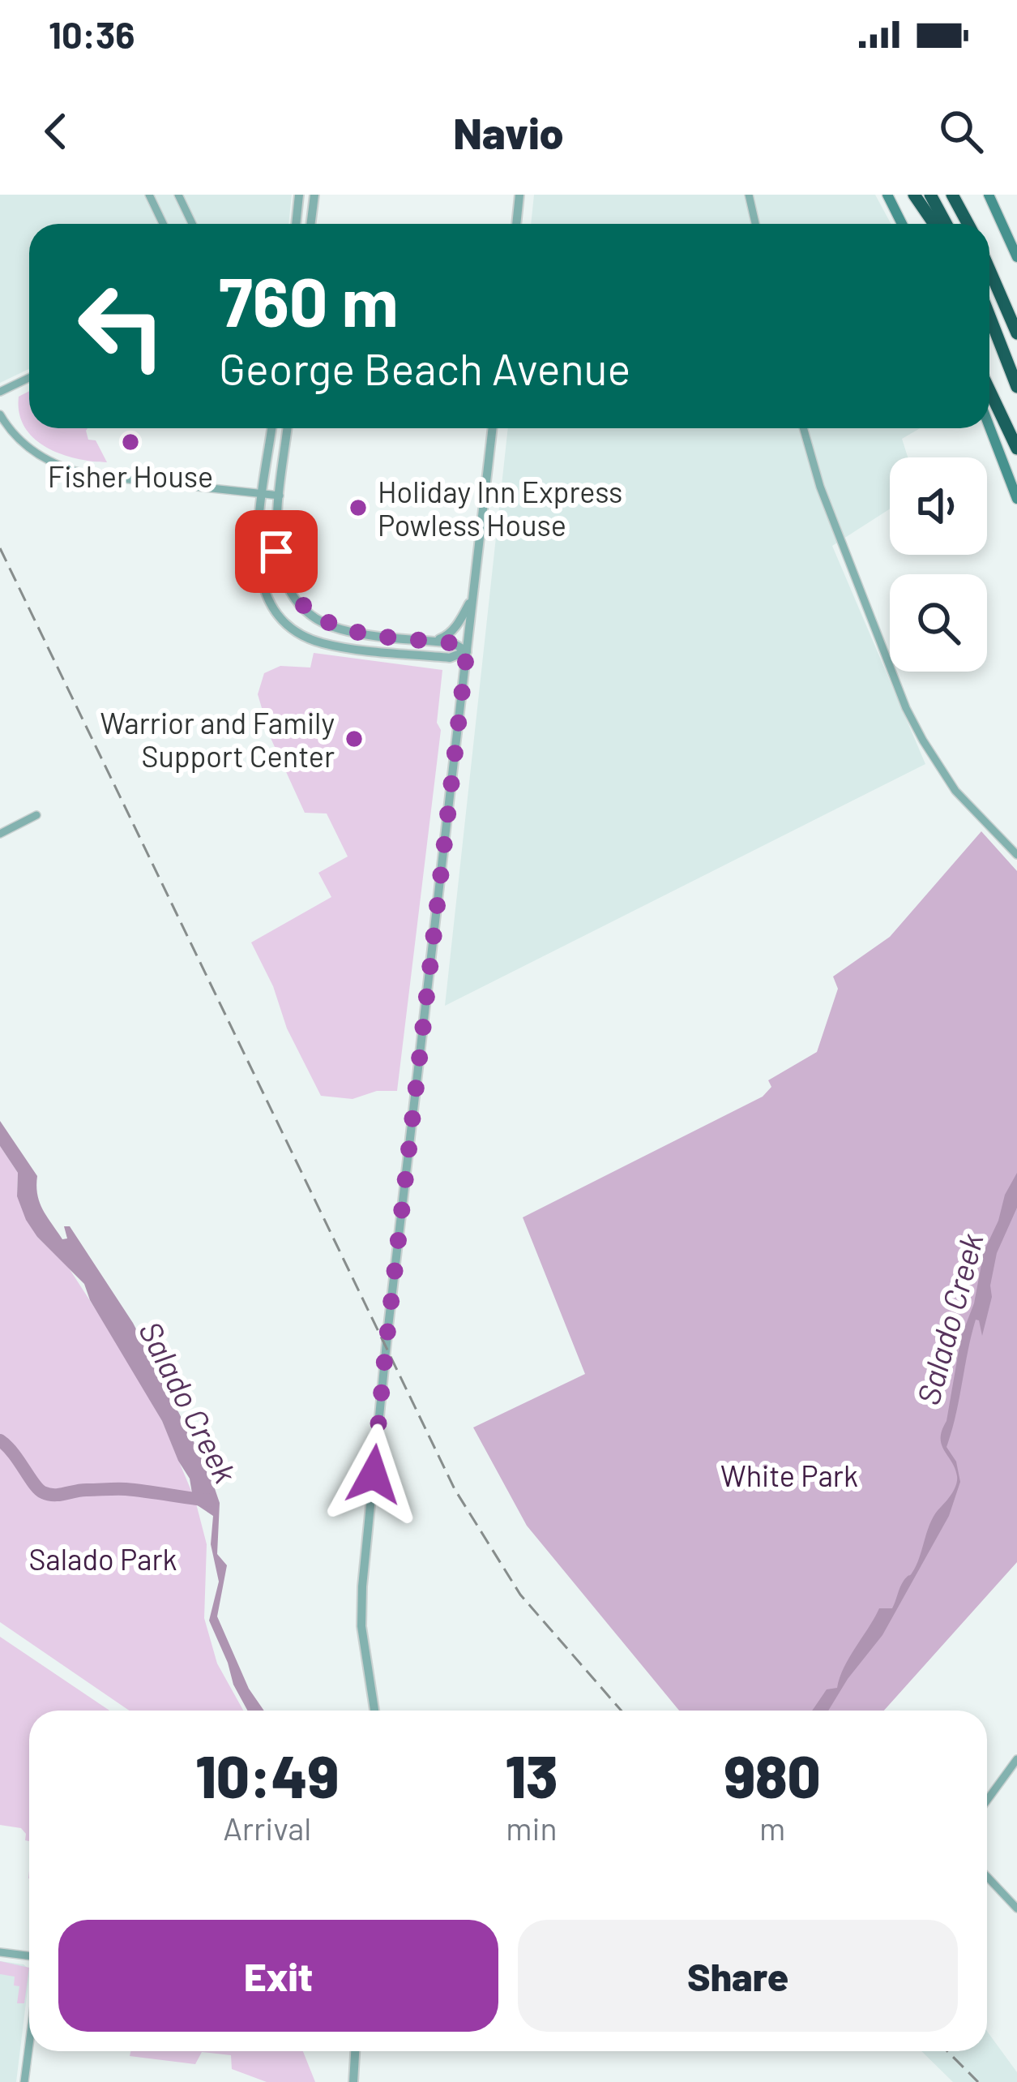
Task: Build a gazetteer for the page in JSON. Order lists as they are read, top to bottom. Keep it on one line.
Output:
{"water":["Salado Creek"],"parks":["White Park","Salado Park"],"places":["Fisher House","Holiday Inn Express Powless House","Warrior and Family Support Center"],"page":{"status":"10:36","header":"Navio","turn":["760 m","George Beach Avenue"],"eta":["10:49","Arrival","13","min","980","m"],"buttons":["Exit","Share"]}}
